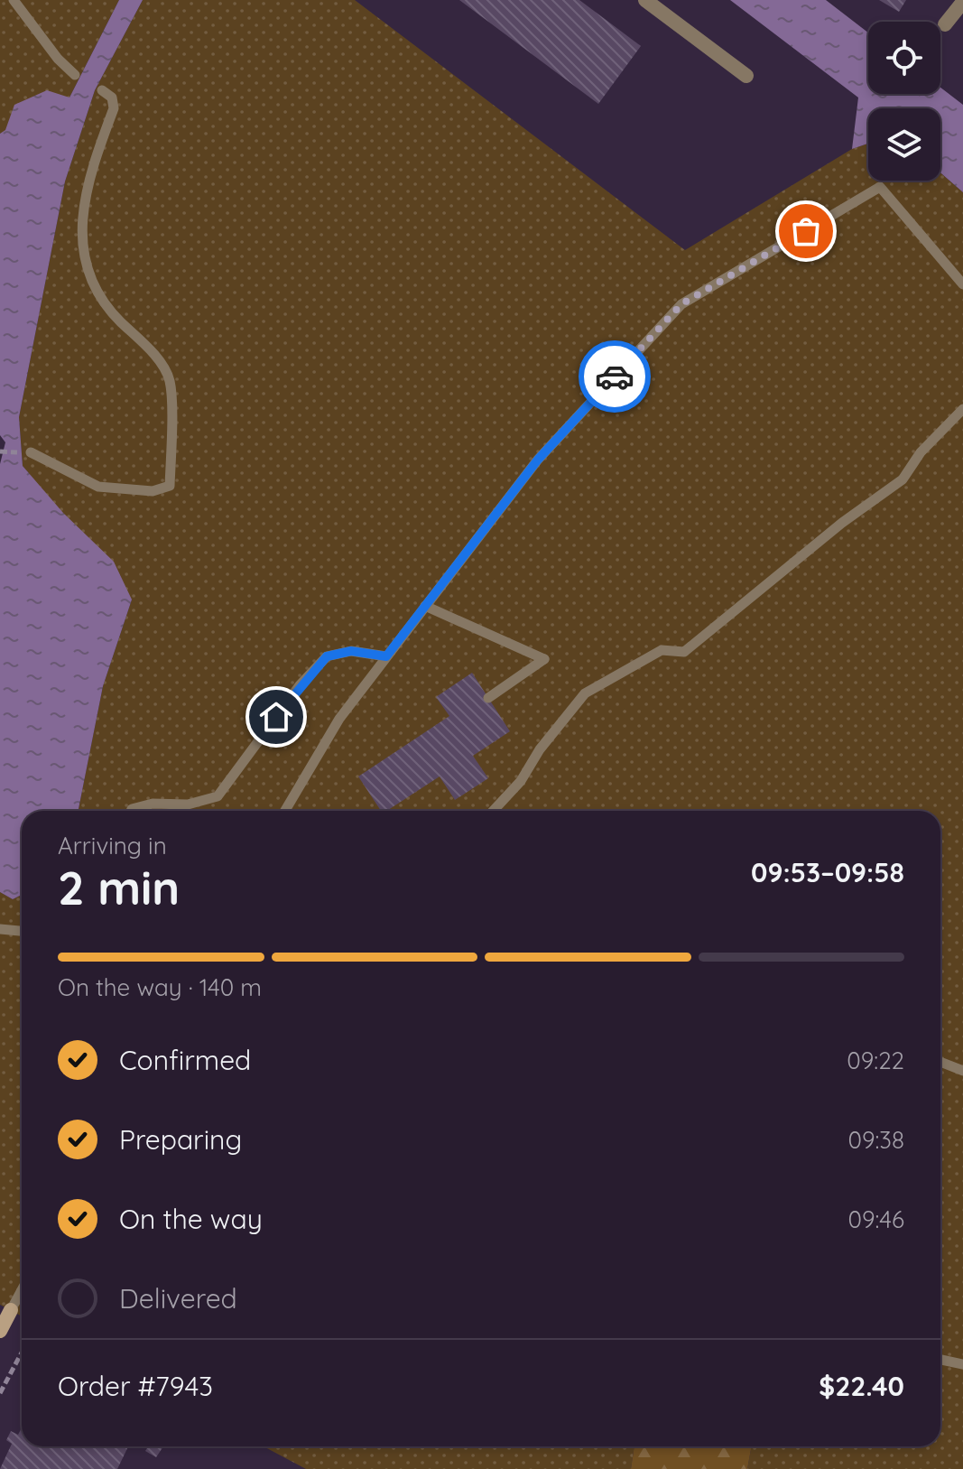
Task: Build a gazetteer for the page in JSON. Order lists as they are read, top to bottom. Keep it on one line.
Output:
{"page":{"heading":["2 min","Arriving in","09:53–09:58"],"panel":["Order #7943","$22.40"],"bar":"On the way · 140 m","list":[["Confirmed","09:22"],["Preparing","09:38"],["On the way","09:46"],"Delivered"]}}
